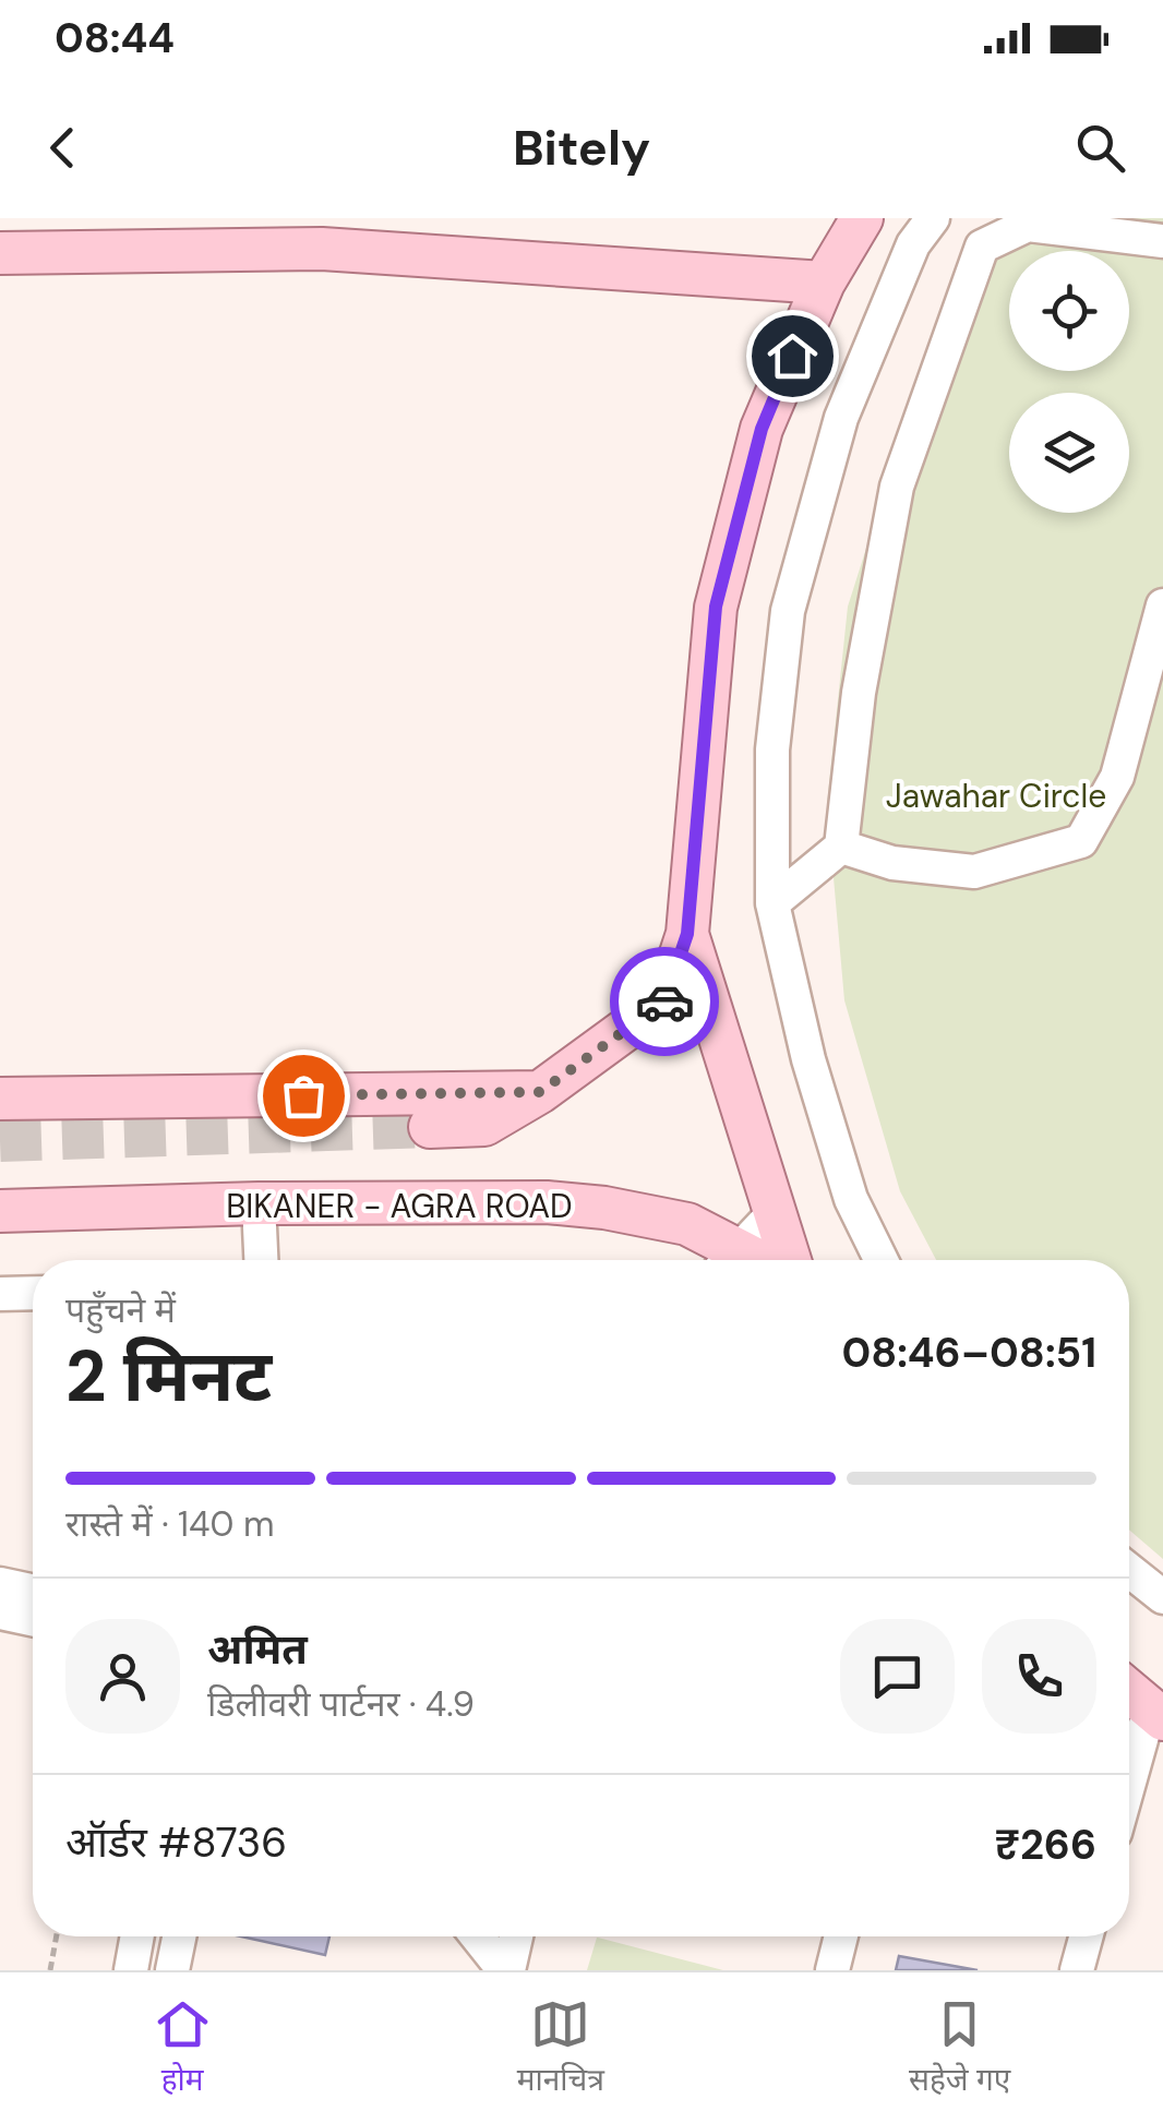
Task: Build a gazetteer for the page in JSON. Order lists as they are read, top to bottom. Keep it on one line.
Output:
{"streets":{"main road":["BIKANER - AGRA ROAD"]},"parks":["Jawahar Circle"],"page":{"status":"08:44","header":"Bitely","heading":["2 मिनट","पहुँचने में","08:46–08:51"],"panel":["अमित","डिलीवरी पार्टनर · 4.9","ऑर्डर #8736","₹266"],"bar":"रास्ते में · 140 m","tabs":["होम","मानचित्र","सहेजे गए"]}}
